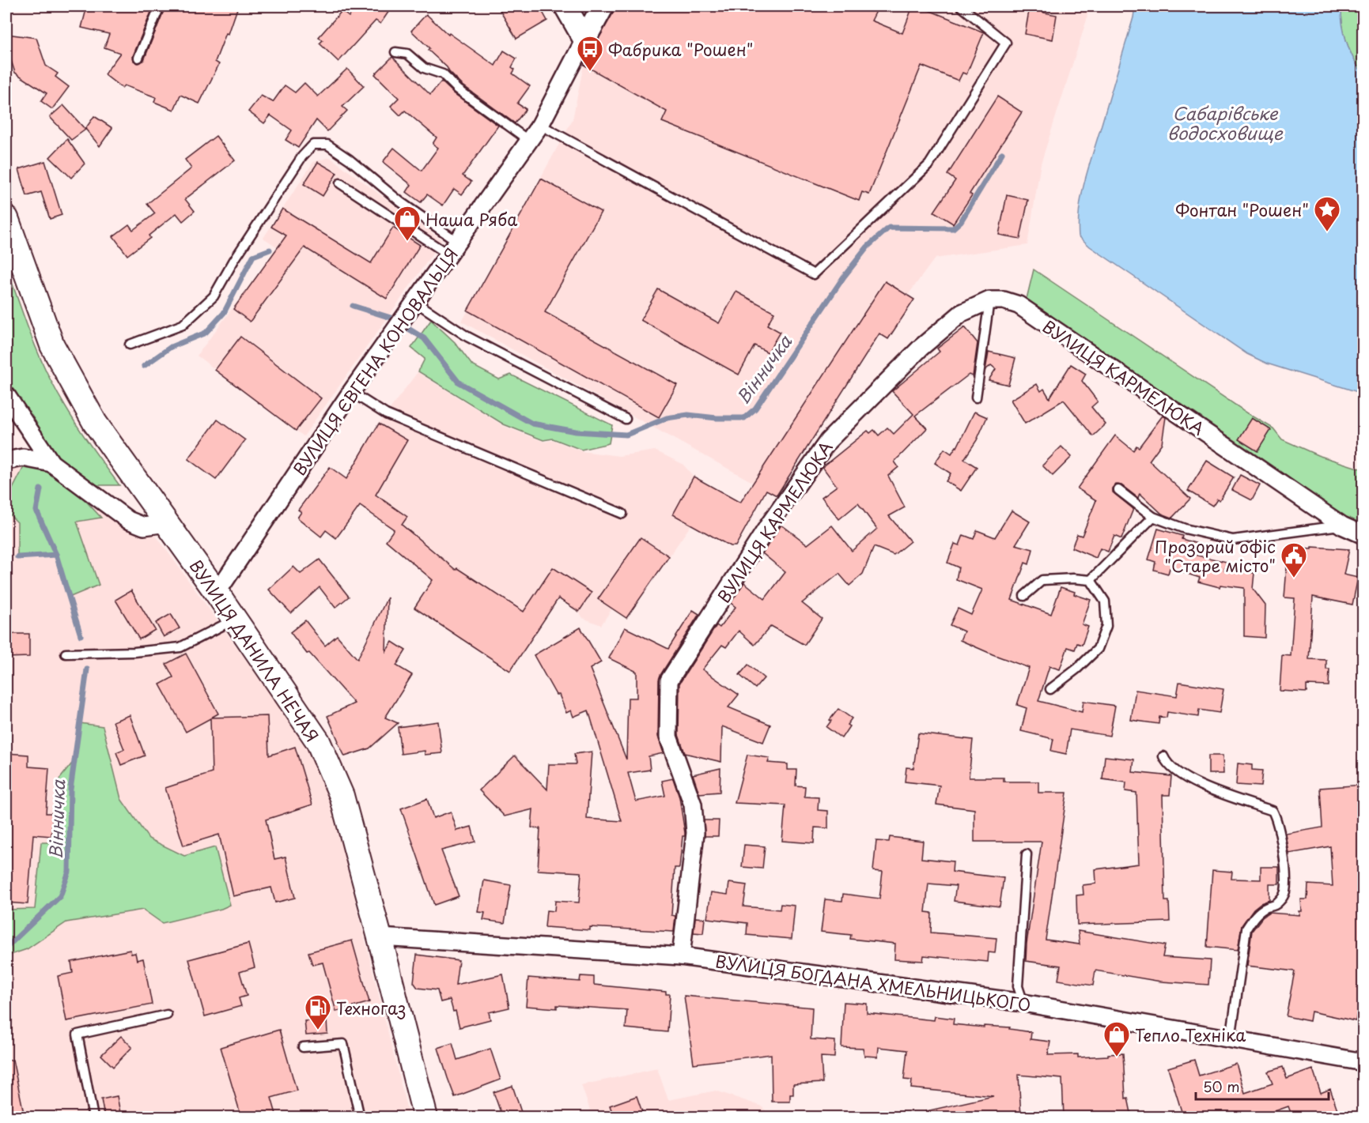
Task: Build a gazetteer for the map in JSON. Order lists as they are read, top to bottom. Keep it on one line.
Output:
{"streets":{"main road":["ВУЛИЦЯ ДАНИЛА НЕЧАЯ"],"street":["ВУЛИЦЯ ЄВГЕНА КОНОВАЛЬЦЯ","ВУЛИЦЯ КАРМЕЛЮКА","ВУЛИЦЯ БОГДАНА ХМЕЛЬНИЦЬКОГО"]},"crossings":[["ВУЛИЦЯ ЄВГЕНА КОНОВАЛЬЦЯ","ВУЛИЦЯ ДАНИЛА НЕЧАЯ"],["ВУЛИЦЯ КАРМЕЛЮКА","ВУЛИЦЯ БОГДАНА ХМЕЛЬНИЦЬКОГО"],["ВУЛИЦЯ ДАНИЛА НЕЧАЯ","ВУЛИЦЯ БОГДАНА ХМЕЛЬНИЦЬКОГО"]],"water":["Сабарівське водосховище","Вінничка"],"places":{"bus stop":["Фабрика \"Рошен\""],"place":["Фонтан \"Рошен\""],"shop":["Наша Ряба","Тепло Техніка"],"public building":["Прозорий офіс \"Старе місто\""],"fuel station":["Техногаз"]},"scale_bar":"50 m"}
